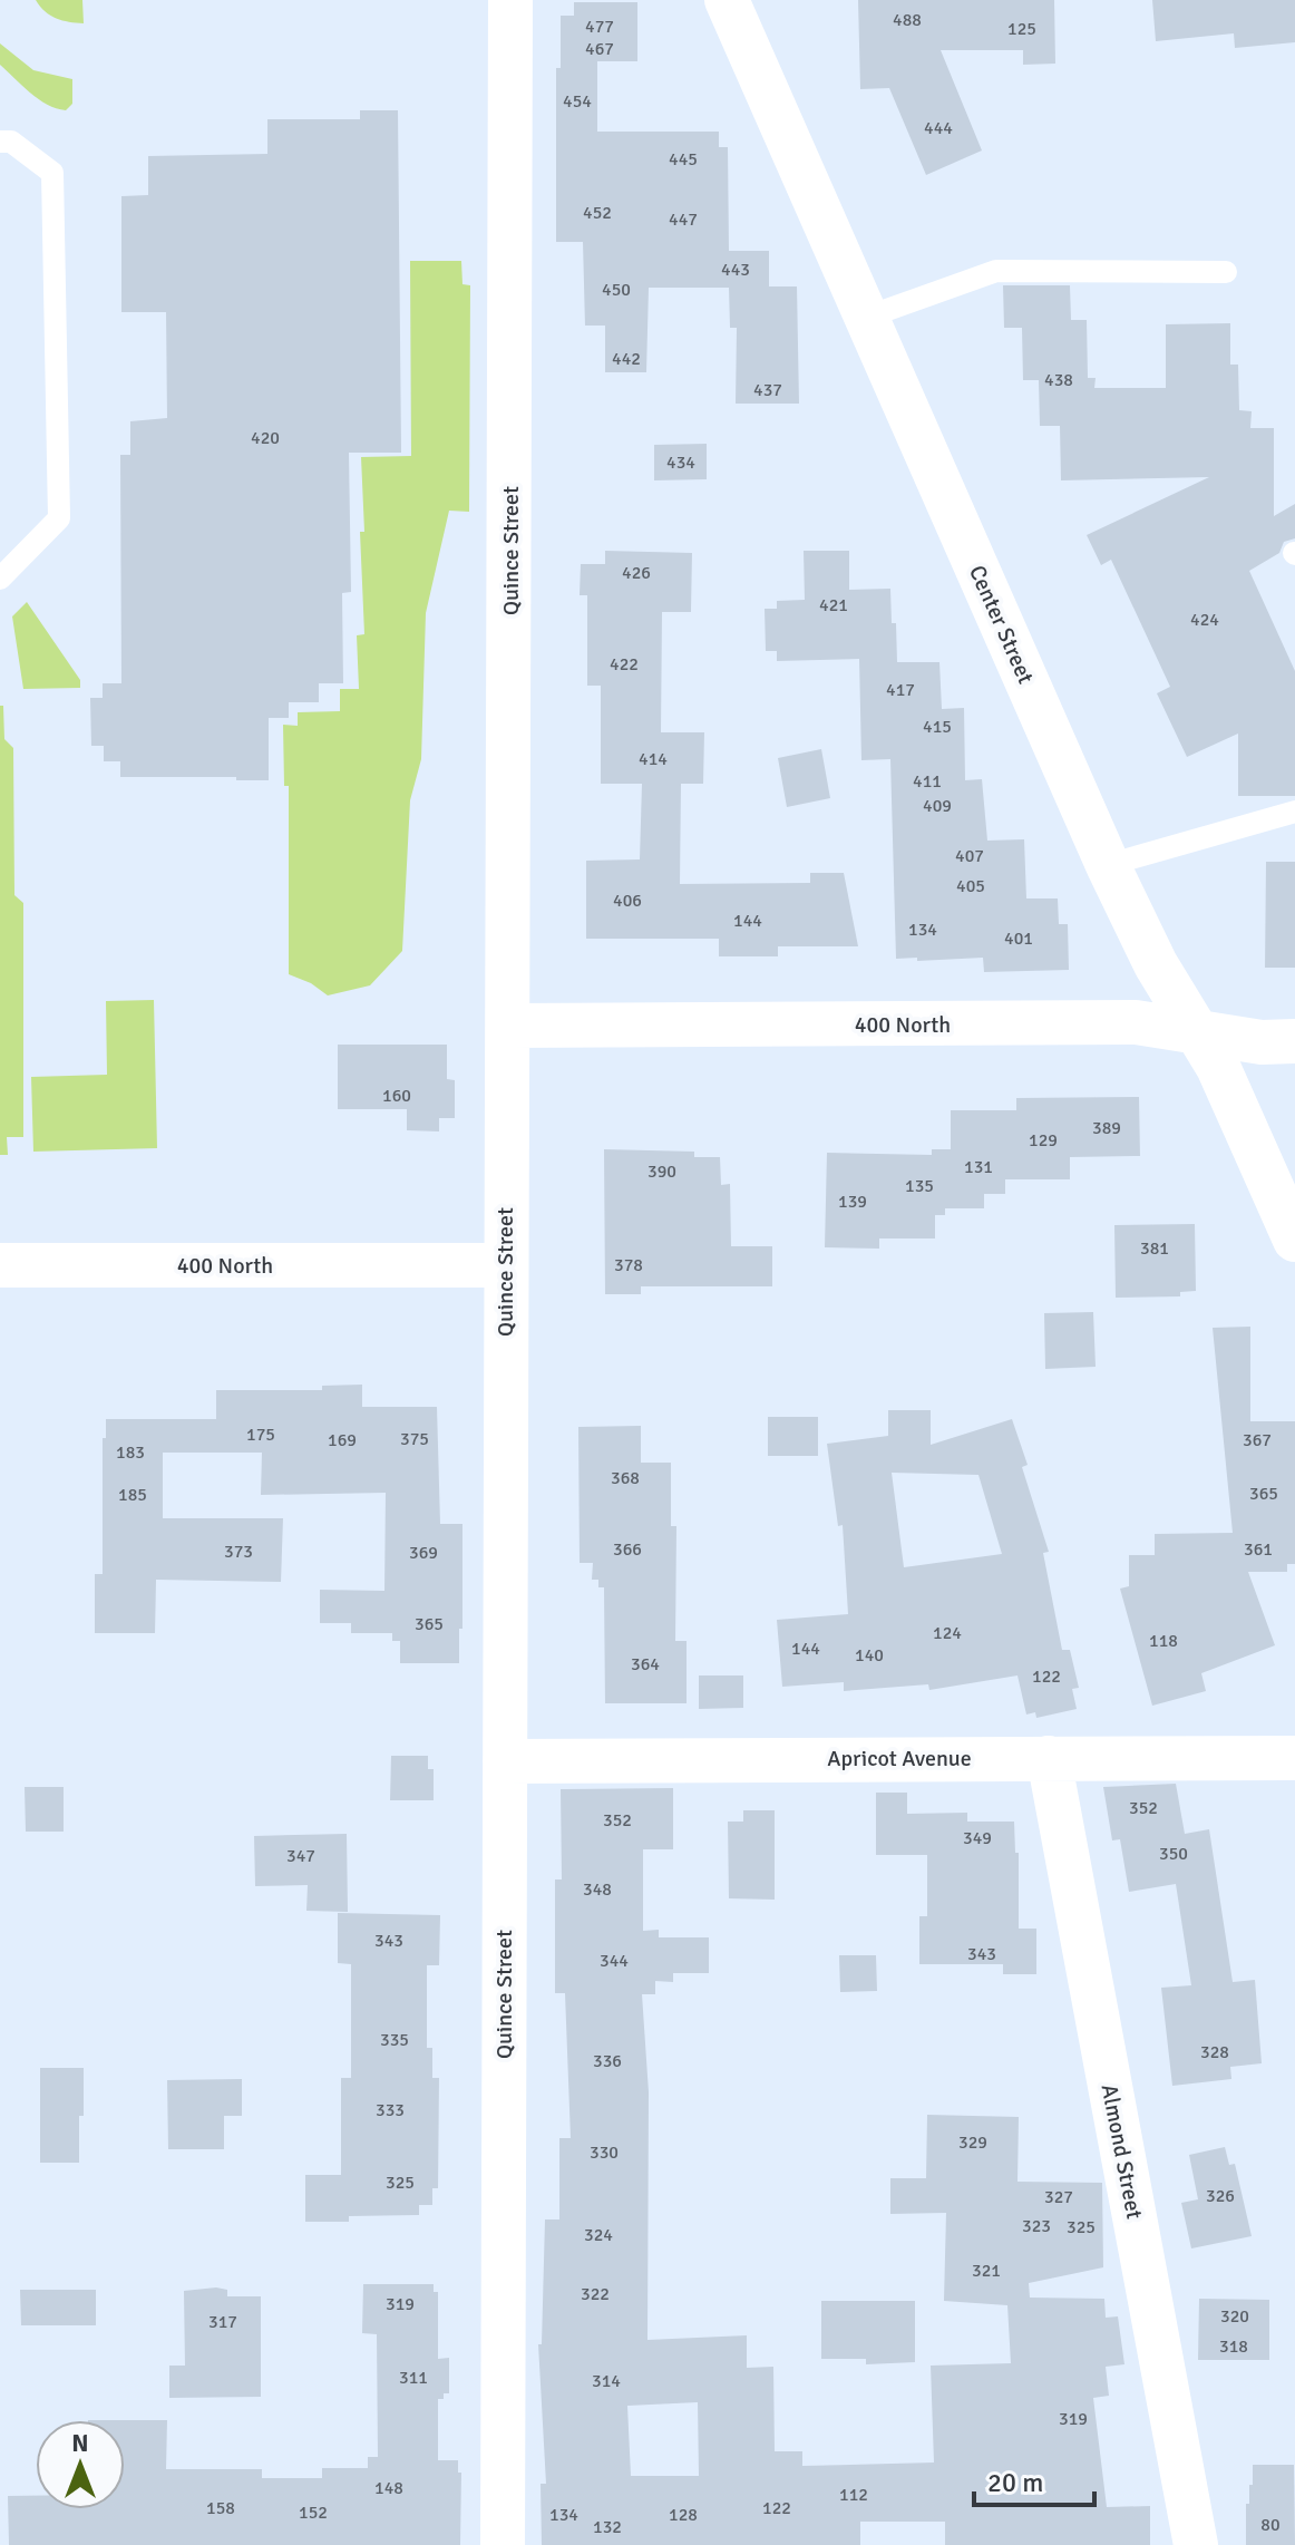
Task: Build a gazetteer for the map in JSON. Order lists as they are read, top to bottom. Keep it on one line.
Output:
{"streets":{"street":["Quince Street","Center Street","400 North","Apricot Avenue","Almond Street"]},"crossings":[["Quince Street","400 North"],["Quince Street","Apricot Avenue"],["Center Street","400 North"],["Apricot Avenue","Almond Street"]],"house_numbers":["488","477","125","467","454","444","445","452","447","443","450","442","438","437","420","434","426","421","424","422","417","415","414","411","409","407","405","406","144","134","401","160","389","129","131","390","135","139","381","378","175","375","169","367","183","368","365","185","366","361","373","369","365","124","118","144","140","364","122","352","352","349","350","347","348","343","343","344","335","328","336","333","329","330","325","326","327","323","325","324","321","322","319","320","317","318","311","314","319","148","112","158","122","152","134","128","80","132"],"scale_bar":"20 m","north":"top"}
